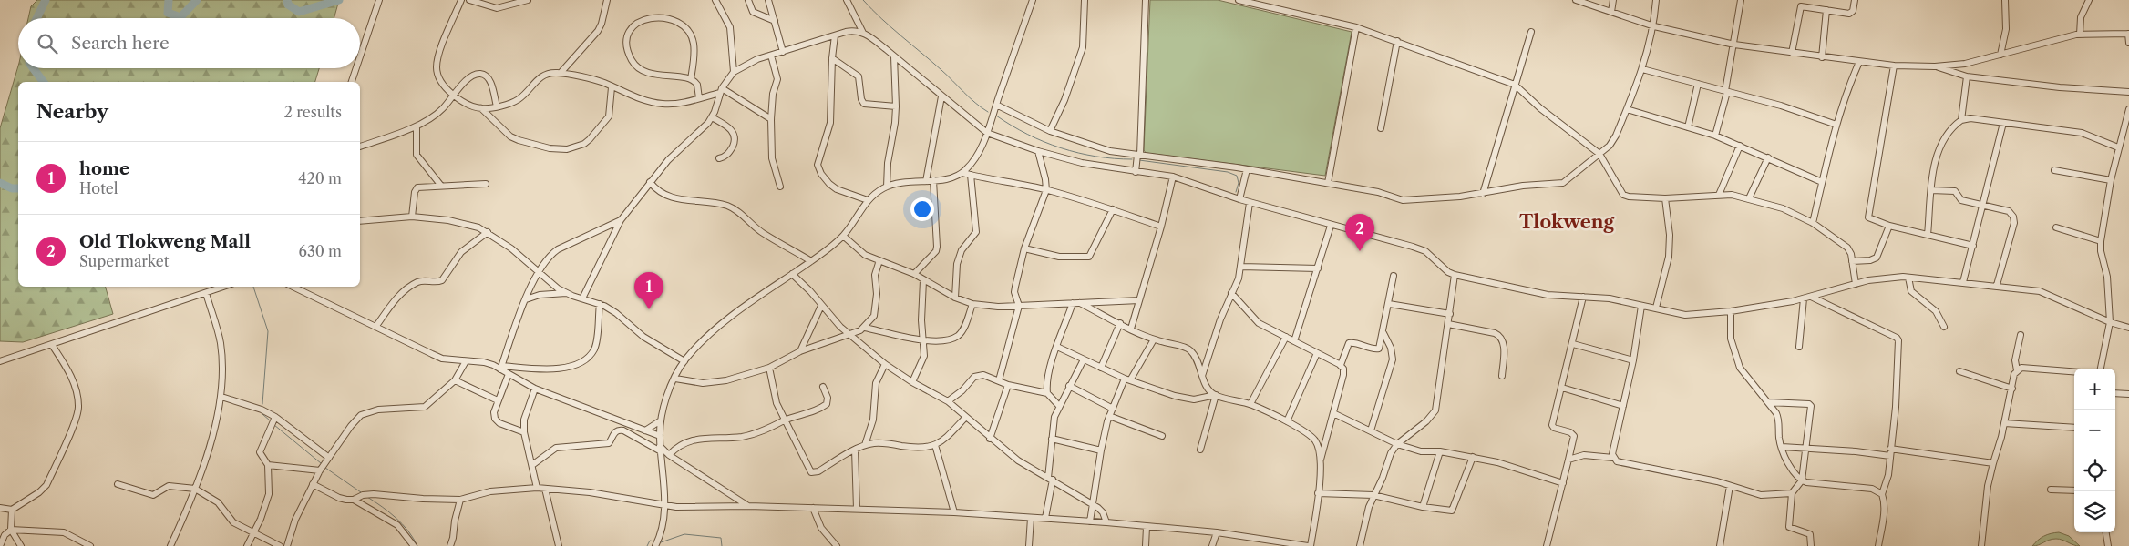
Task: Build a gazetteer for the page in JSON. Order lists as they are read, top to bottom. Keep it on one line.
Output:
{"districts":["Tlokweng"],"page":{"search":"Search here","heading":["Nearby","2 results"],"list":[{"mark":"1","name":"home","note":"Hotel","value":"420 m"},{"mark":"2","name":"Old Tlokweng Mall","note":"Supermarket","value":"630 m"}],"pins":["2","1"],"map_buttons":["+","−"]}}
